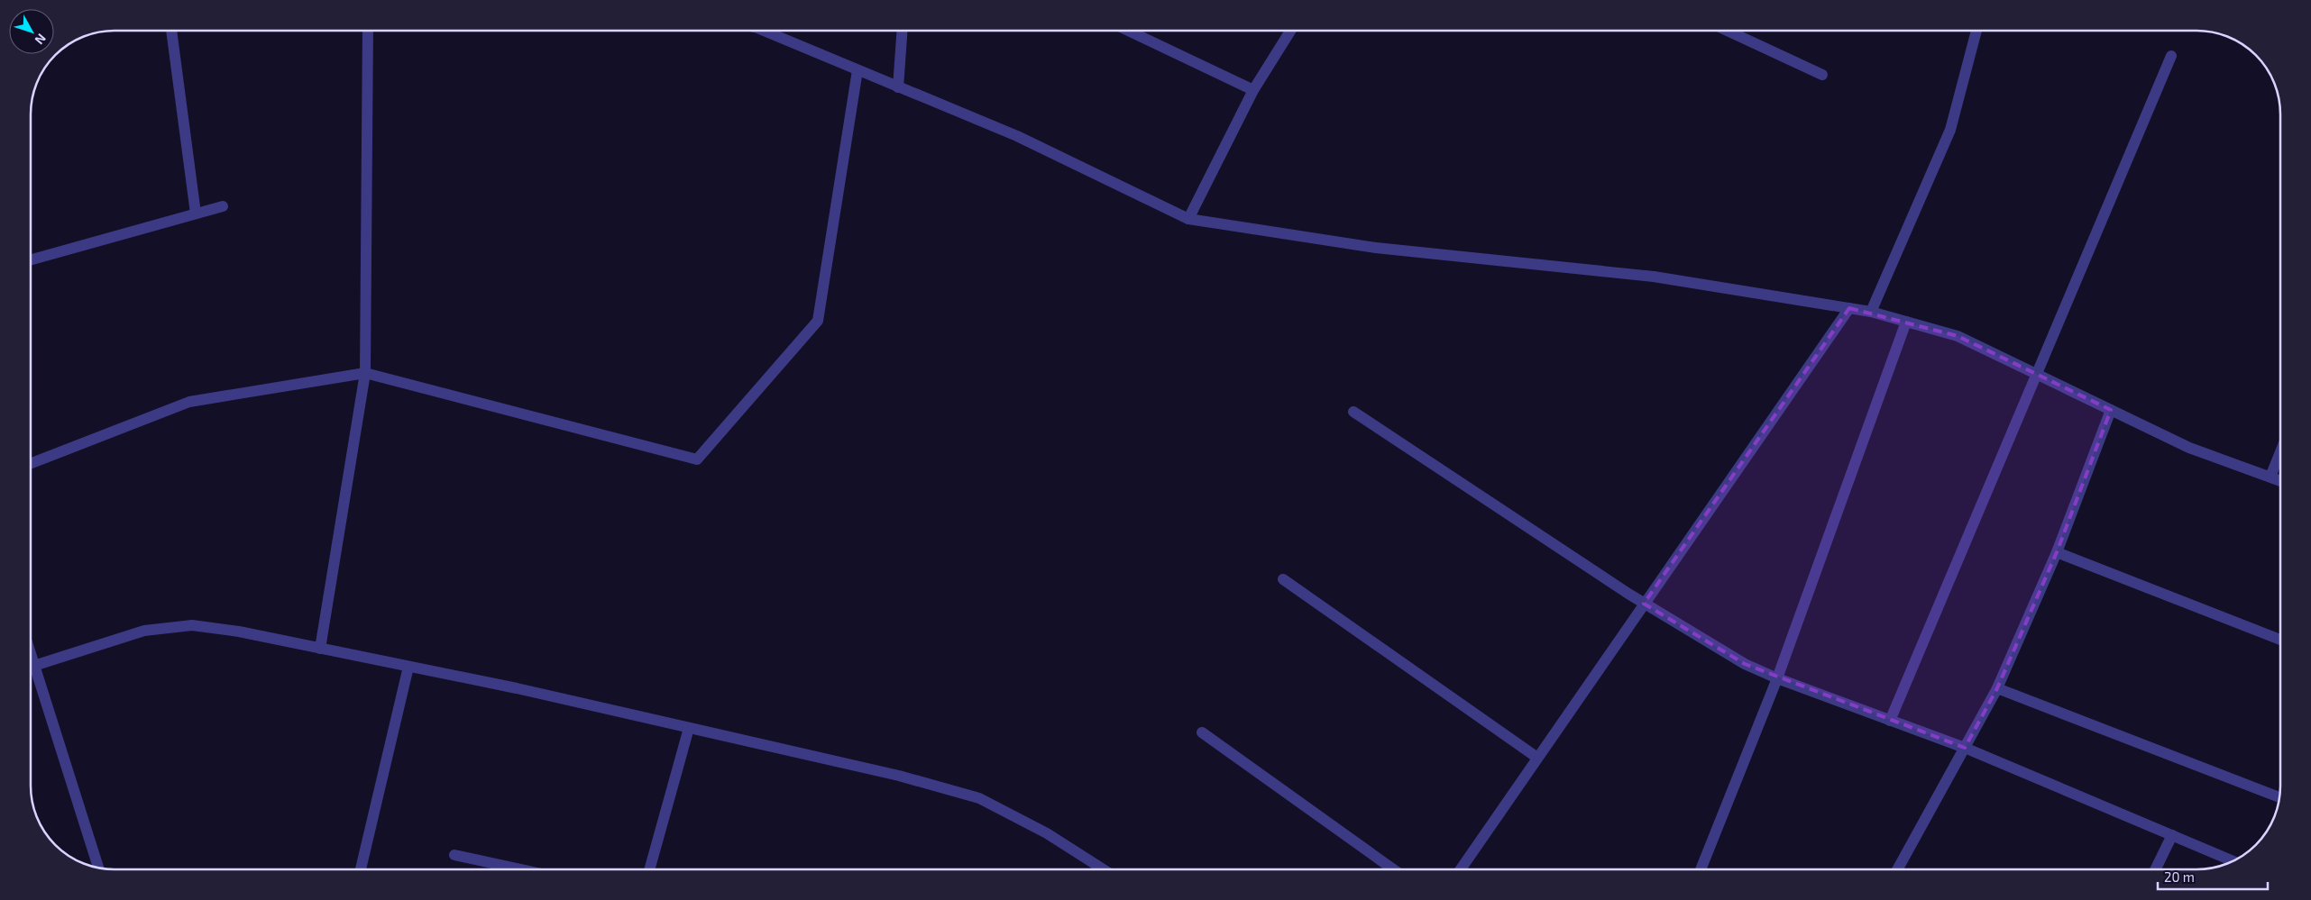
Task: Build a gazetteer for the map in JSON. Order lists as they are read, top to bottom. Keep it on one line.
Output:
{"scale_bar":"20 m","north":"bottom right"}
